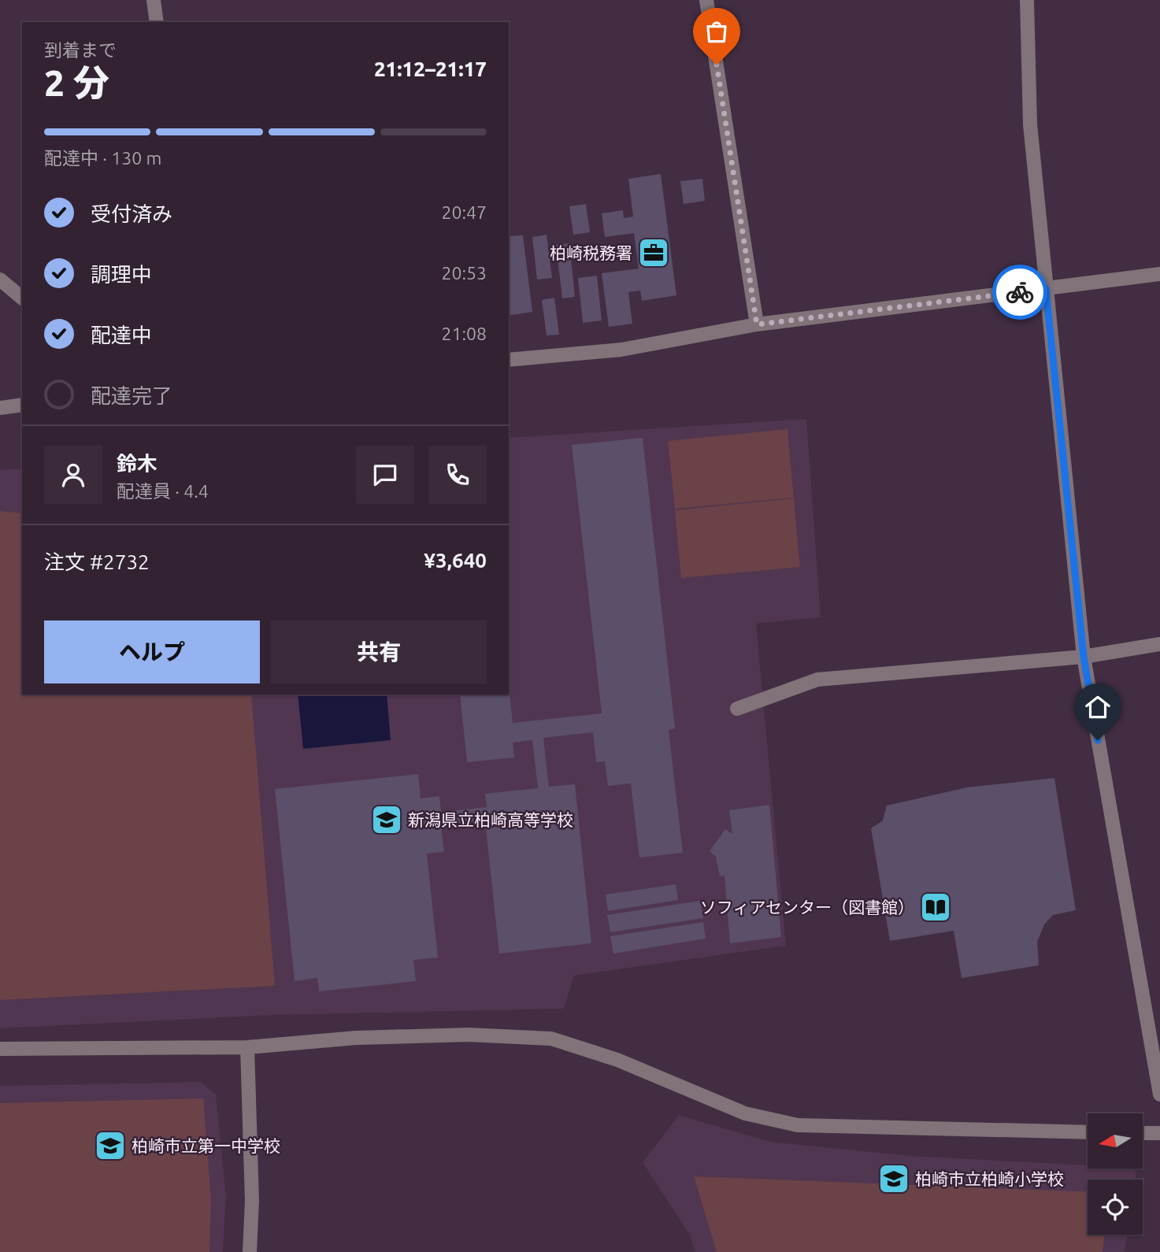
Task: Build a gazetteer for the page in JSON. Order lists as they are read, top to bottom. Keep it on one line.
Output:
{"places":{"office":["柏崎税務署"],"school or university":["新潟県立柏崎高等学校","柏崎市立第一中学校","柏崎市立柏崎小学校"],"library":["ソフィアセンター（図書館）"]},"north":"left","page":{"heading":["2 分","到着まで","21:12–21:17"],"panel":["鈴木","配達員 · 4.4","注文 #2732","¥3,640"],"bar":"配達中 · 130 m","list":[["受付済み","20:47"],["調理中","20:53"],["配達中","21:08"],"配達完了"],"buttons":["ヘルプ","共有"]}}
